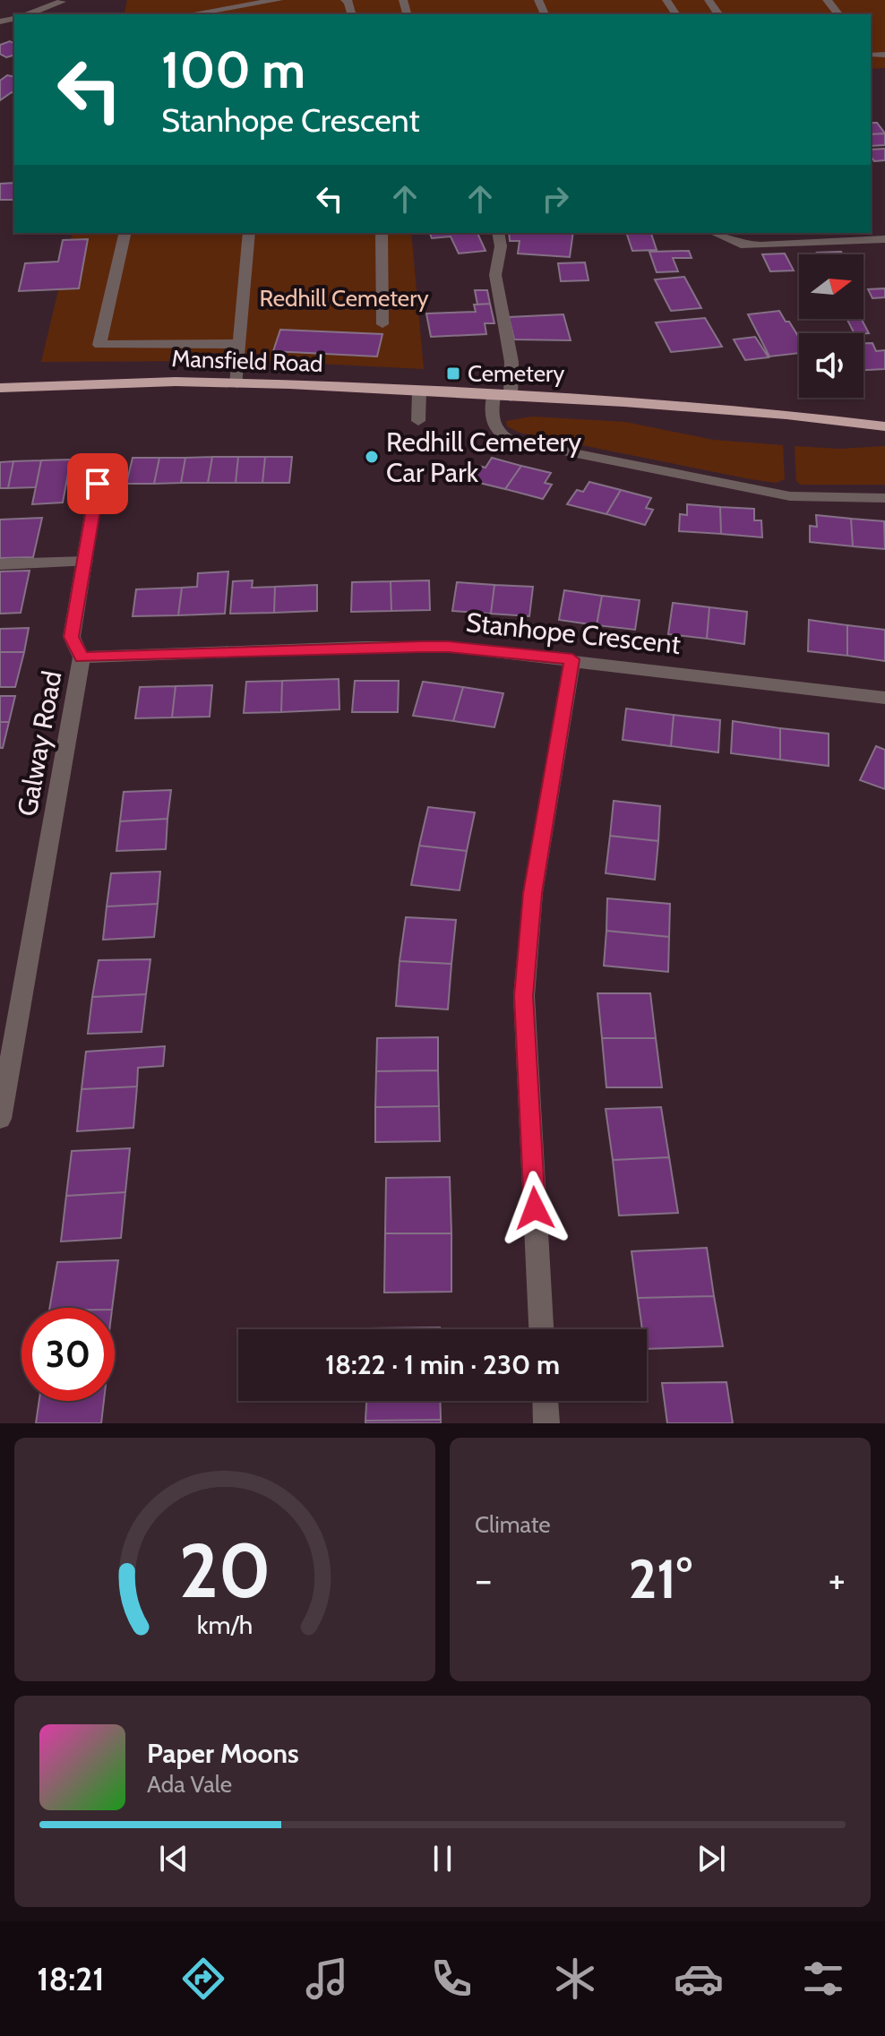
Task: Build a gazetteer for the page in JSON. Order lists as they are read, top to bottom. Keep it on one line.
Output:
{"streets":{"highway":["Mansfield Road"],"street":["Stanhope Crescent","Galway Road"]},"crossings":[["Stanhope Crescent","Galway Road"]],"parks":["Redhill Cemetery"],"places":{"transit":["Cemetery"],"other":["Redhill Cemetery Car Park"]},"north":"right","page":{"turn":["100 m","Stanhope Crescent"],"limit":"30","trip":"18:22 · 1 min · 230 m","tile":"Climate","heat":["−","21°","+"],"song":["Paper Moons","Ada Vale"],"tabs":"18:21","gauge":["20","km/h"]}}
